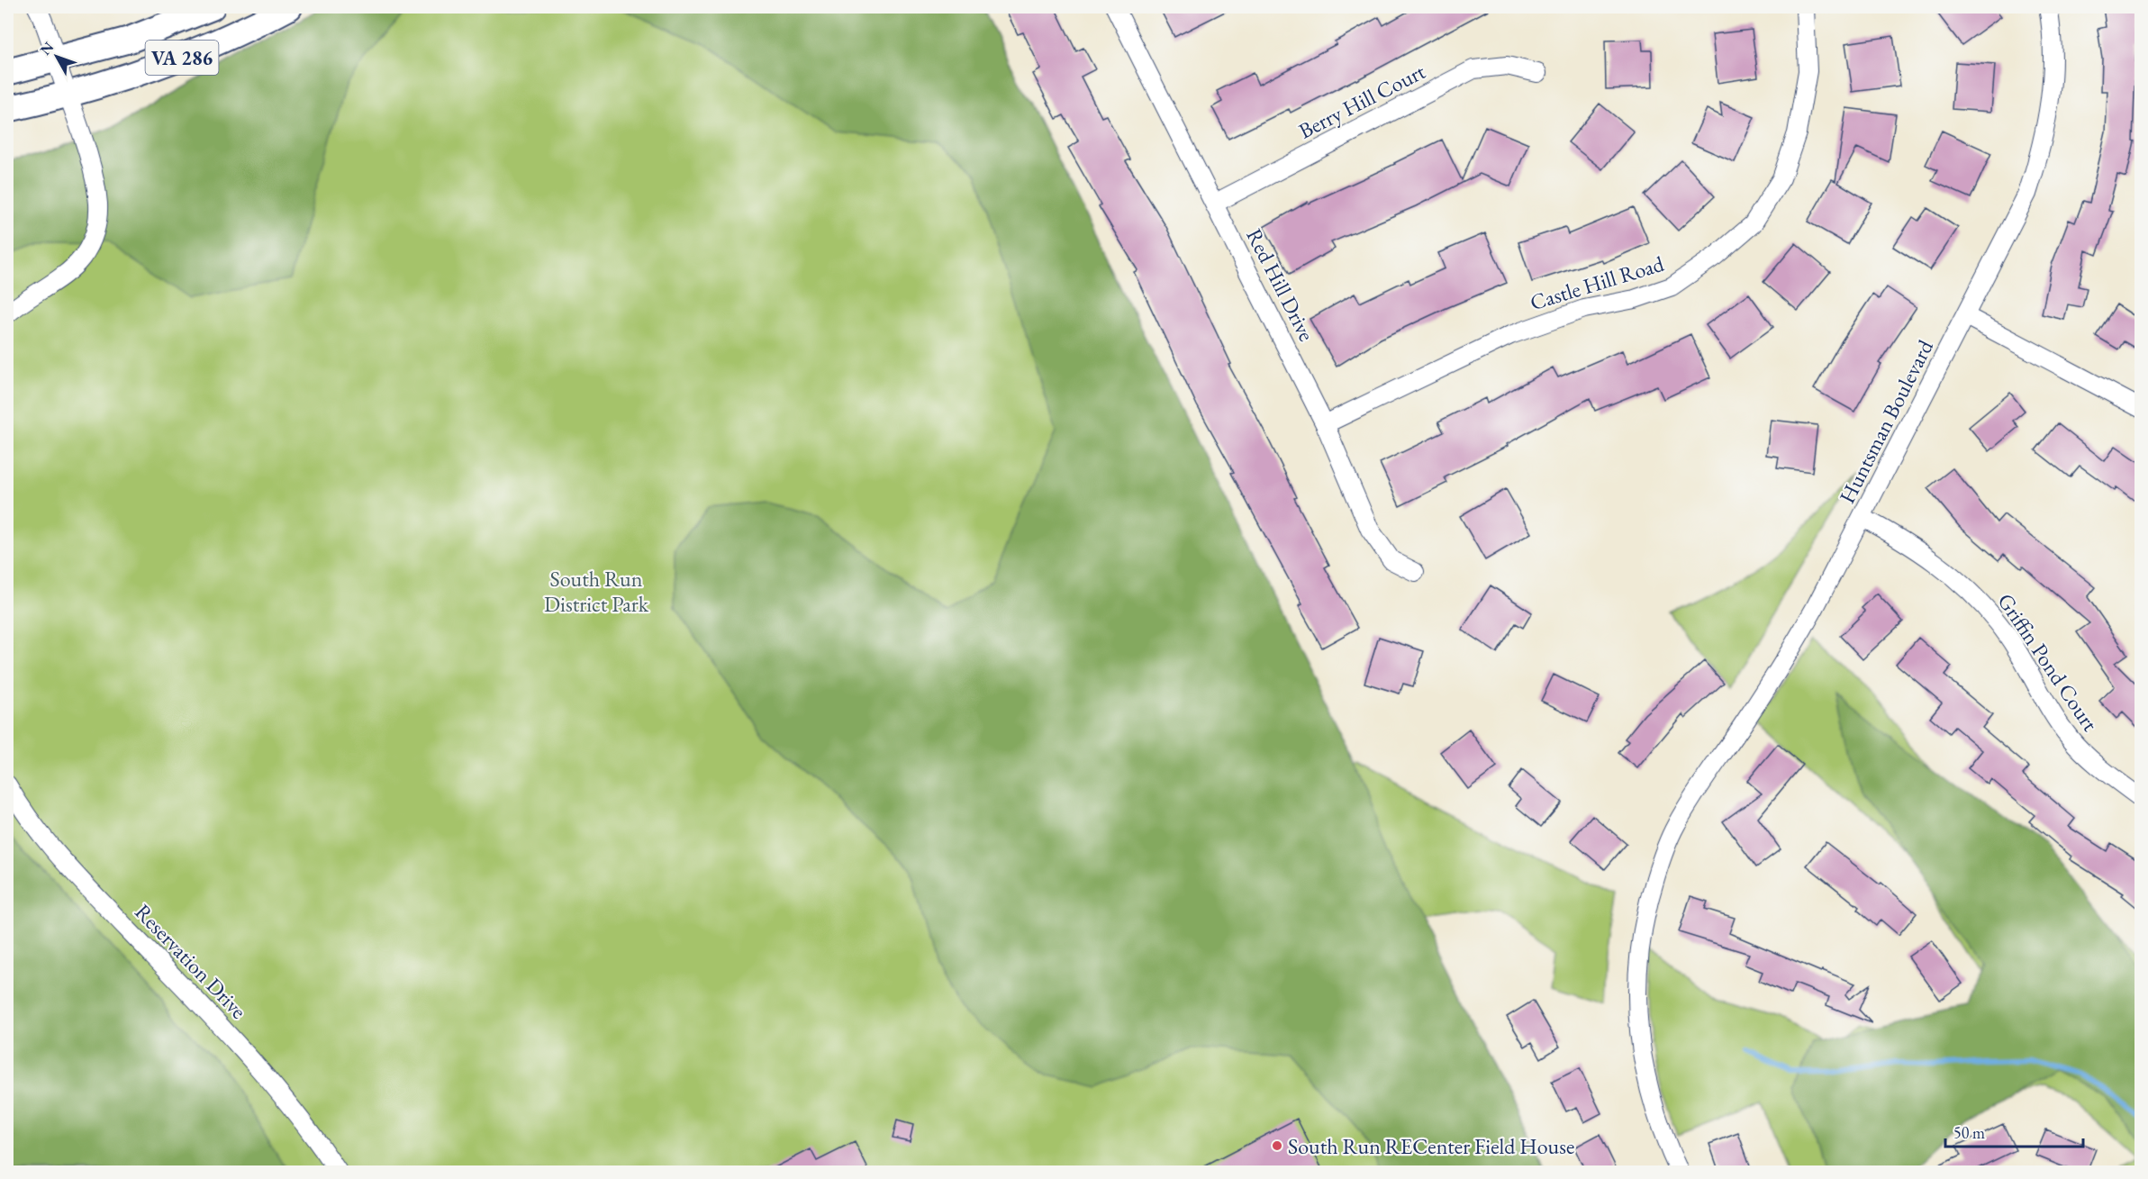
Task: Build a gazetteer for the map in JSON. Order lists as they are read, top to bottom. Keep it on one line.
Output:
{"streets":{"highway":["VA 286"],"street":["Berry Hill Court","Castle Hill Road","Red Hill Drive","Huntsman Boulevard","Griffin Pond Court","Reservation Drive"]},"crossings":[["Berry Hill Court","Red Hill Drive"],["Castle Hill Road","Red Hill Drive"],["Huntsman Boulevard","Griffin Pond Court"]],"parks":["South Run District Park"],"places":["South Run RECenter Field House"],"scale_bar":"50 m","north":"top left"}
